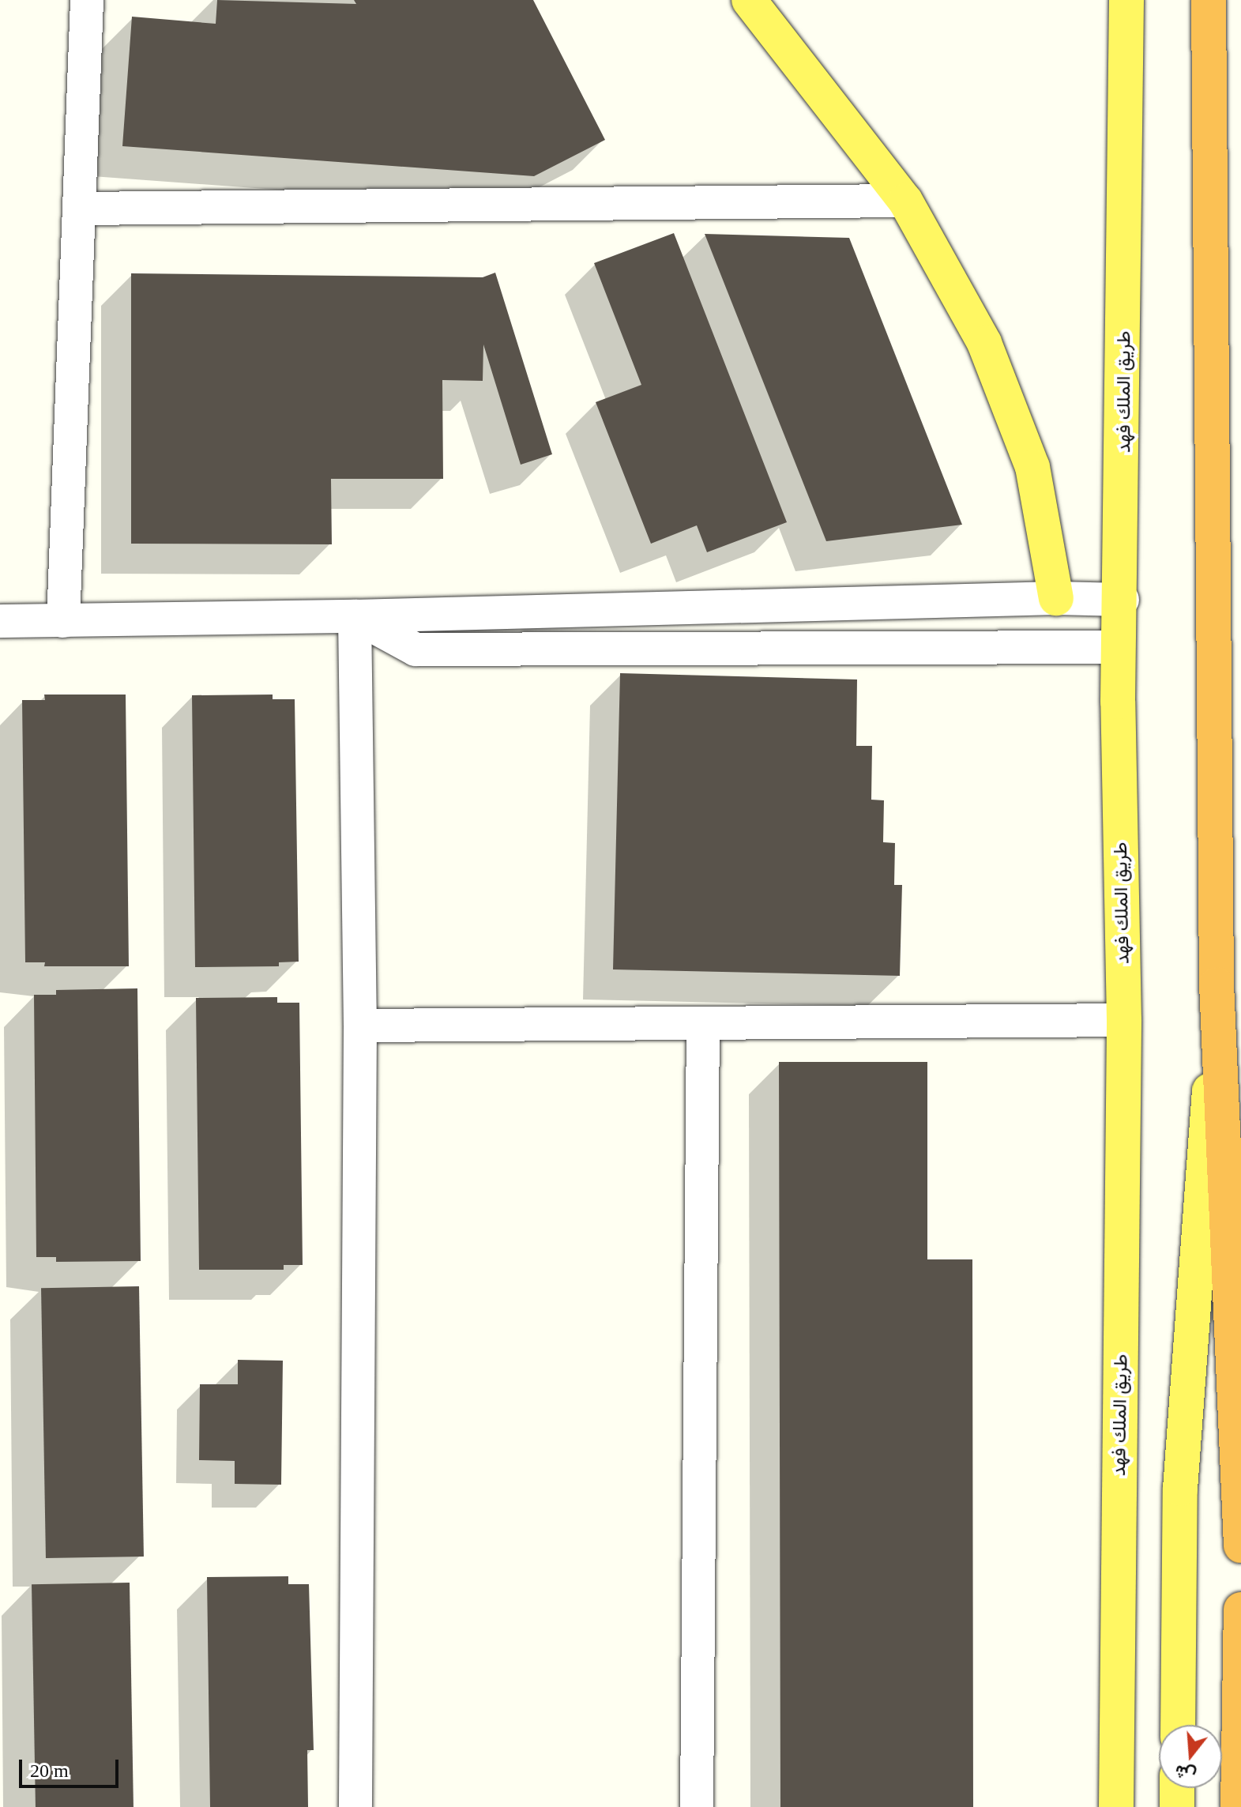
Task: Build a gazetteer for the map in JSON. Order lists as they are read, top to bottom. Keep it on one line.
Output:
{"streets":{"main road":["طريق الملك فهد"]},"scale_bar":"20 m","north":"bottom"}
